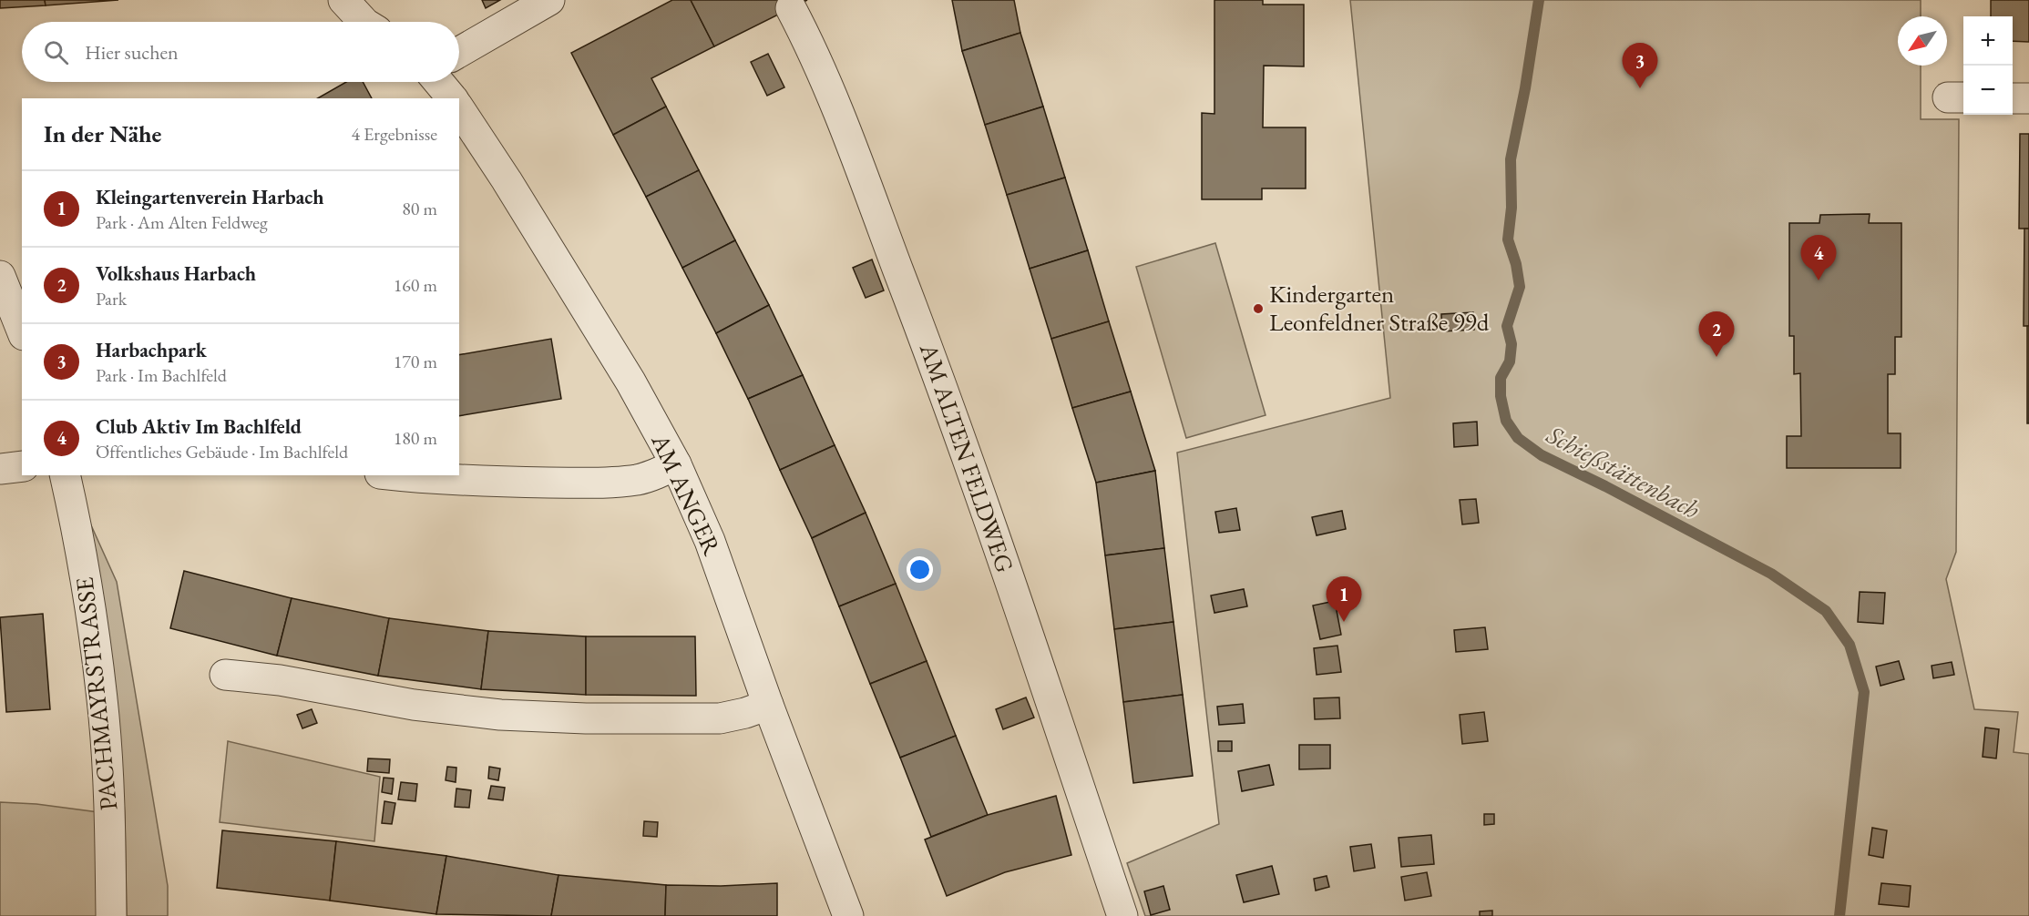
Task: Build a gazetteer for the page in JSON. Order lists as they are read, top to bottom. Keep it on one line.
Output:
{"streets":{"street":["AM ALTEN FELDWEG","AM ANGER","PACHMAYRSTRASSE"]},"water":["Schießstättenbach"],"places":["Kindergarten Leonfeldner Straße 99d"],"north":"bottom left","page":{"map_buttons":["+","−"],"search":"Hier suchen","pins":["3","4","2","1"],"heading":["In der Nähe","4 Ergebnisse"],"list":[{"mark":"1","name":"Kleingartenverein Harbach","note":"Park · Am Alten Feldweg","value":"80 m"},{"mark":"2","name":"Volkshaus Harbach","note":"Park","value":"160 m"},{"mark":"3","name":"Harbachpark","note":"Park · Im Bachlfeld","value":"170 m"},{"mark":"4","name":"Club Aktiv Im Bachlfeld","note":"Öffentliches Gebäude · Im Bachlfeld","value":"180 m"}]}}
